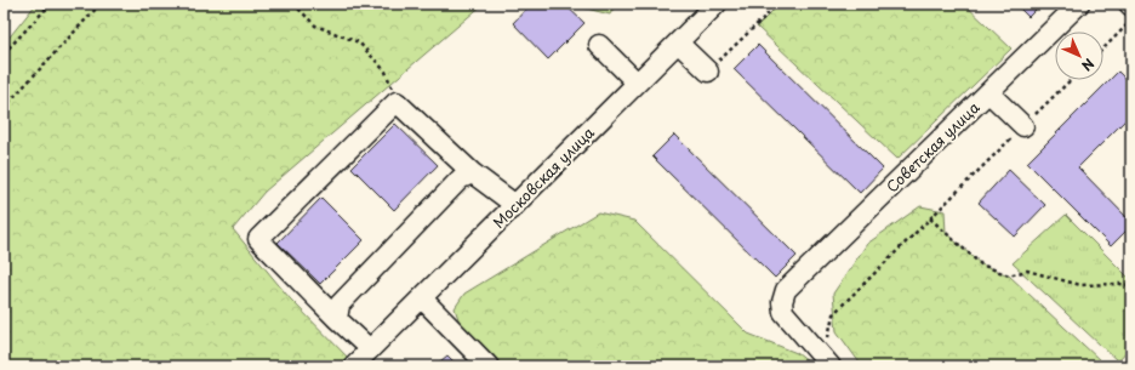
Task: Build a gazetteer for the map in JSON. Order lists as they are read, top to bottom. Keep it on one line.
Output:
{"streets":{"street":["Советская улица","Московская улица"]},"north":"bottom right"}
